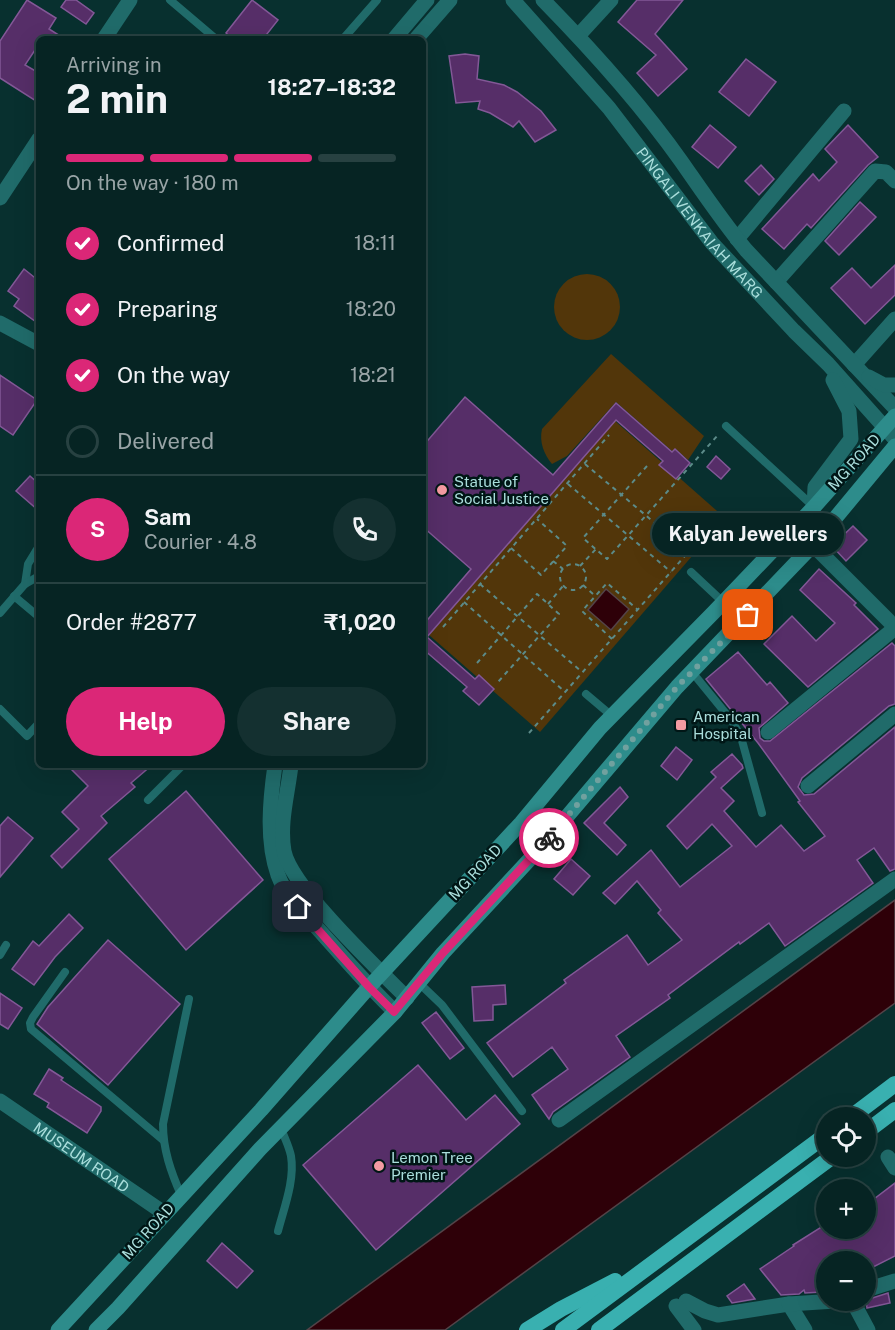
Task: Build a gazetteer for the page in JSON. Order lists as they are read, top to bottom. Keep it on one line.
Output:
{"streets":{"main road":["MG ROAD"],"street":["PINGALI VENKAIAH MARG","MUSEUM ROAD"]},"crossings":[["PINGALI VENKAIAH MARG","MG ROAD"],["MG ROAD","MUSEUM ROAD"]],"places":{"other":["Statue of Social Justice","Kalyan Jewellers","Lemon Tree Premier"],"transit":["American Hospital"]},"page":{"heading":["2 min","Arriving in","18:27–18:32"],"panel":["Sam","Courier · 4.8","Order #2877","₹1,020"],"bar":"On the way · 180 m","list":[["Confirmed","18:11"],["Preparing","18:20"],["On the way","18:21"],"Delivered"],"round":"S","bubble":"Kalyan Jewellers","buttons":["Help","Share"],"map_buttons":["+","−"]}}
